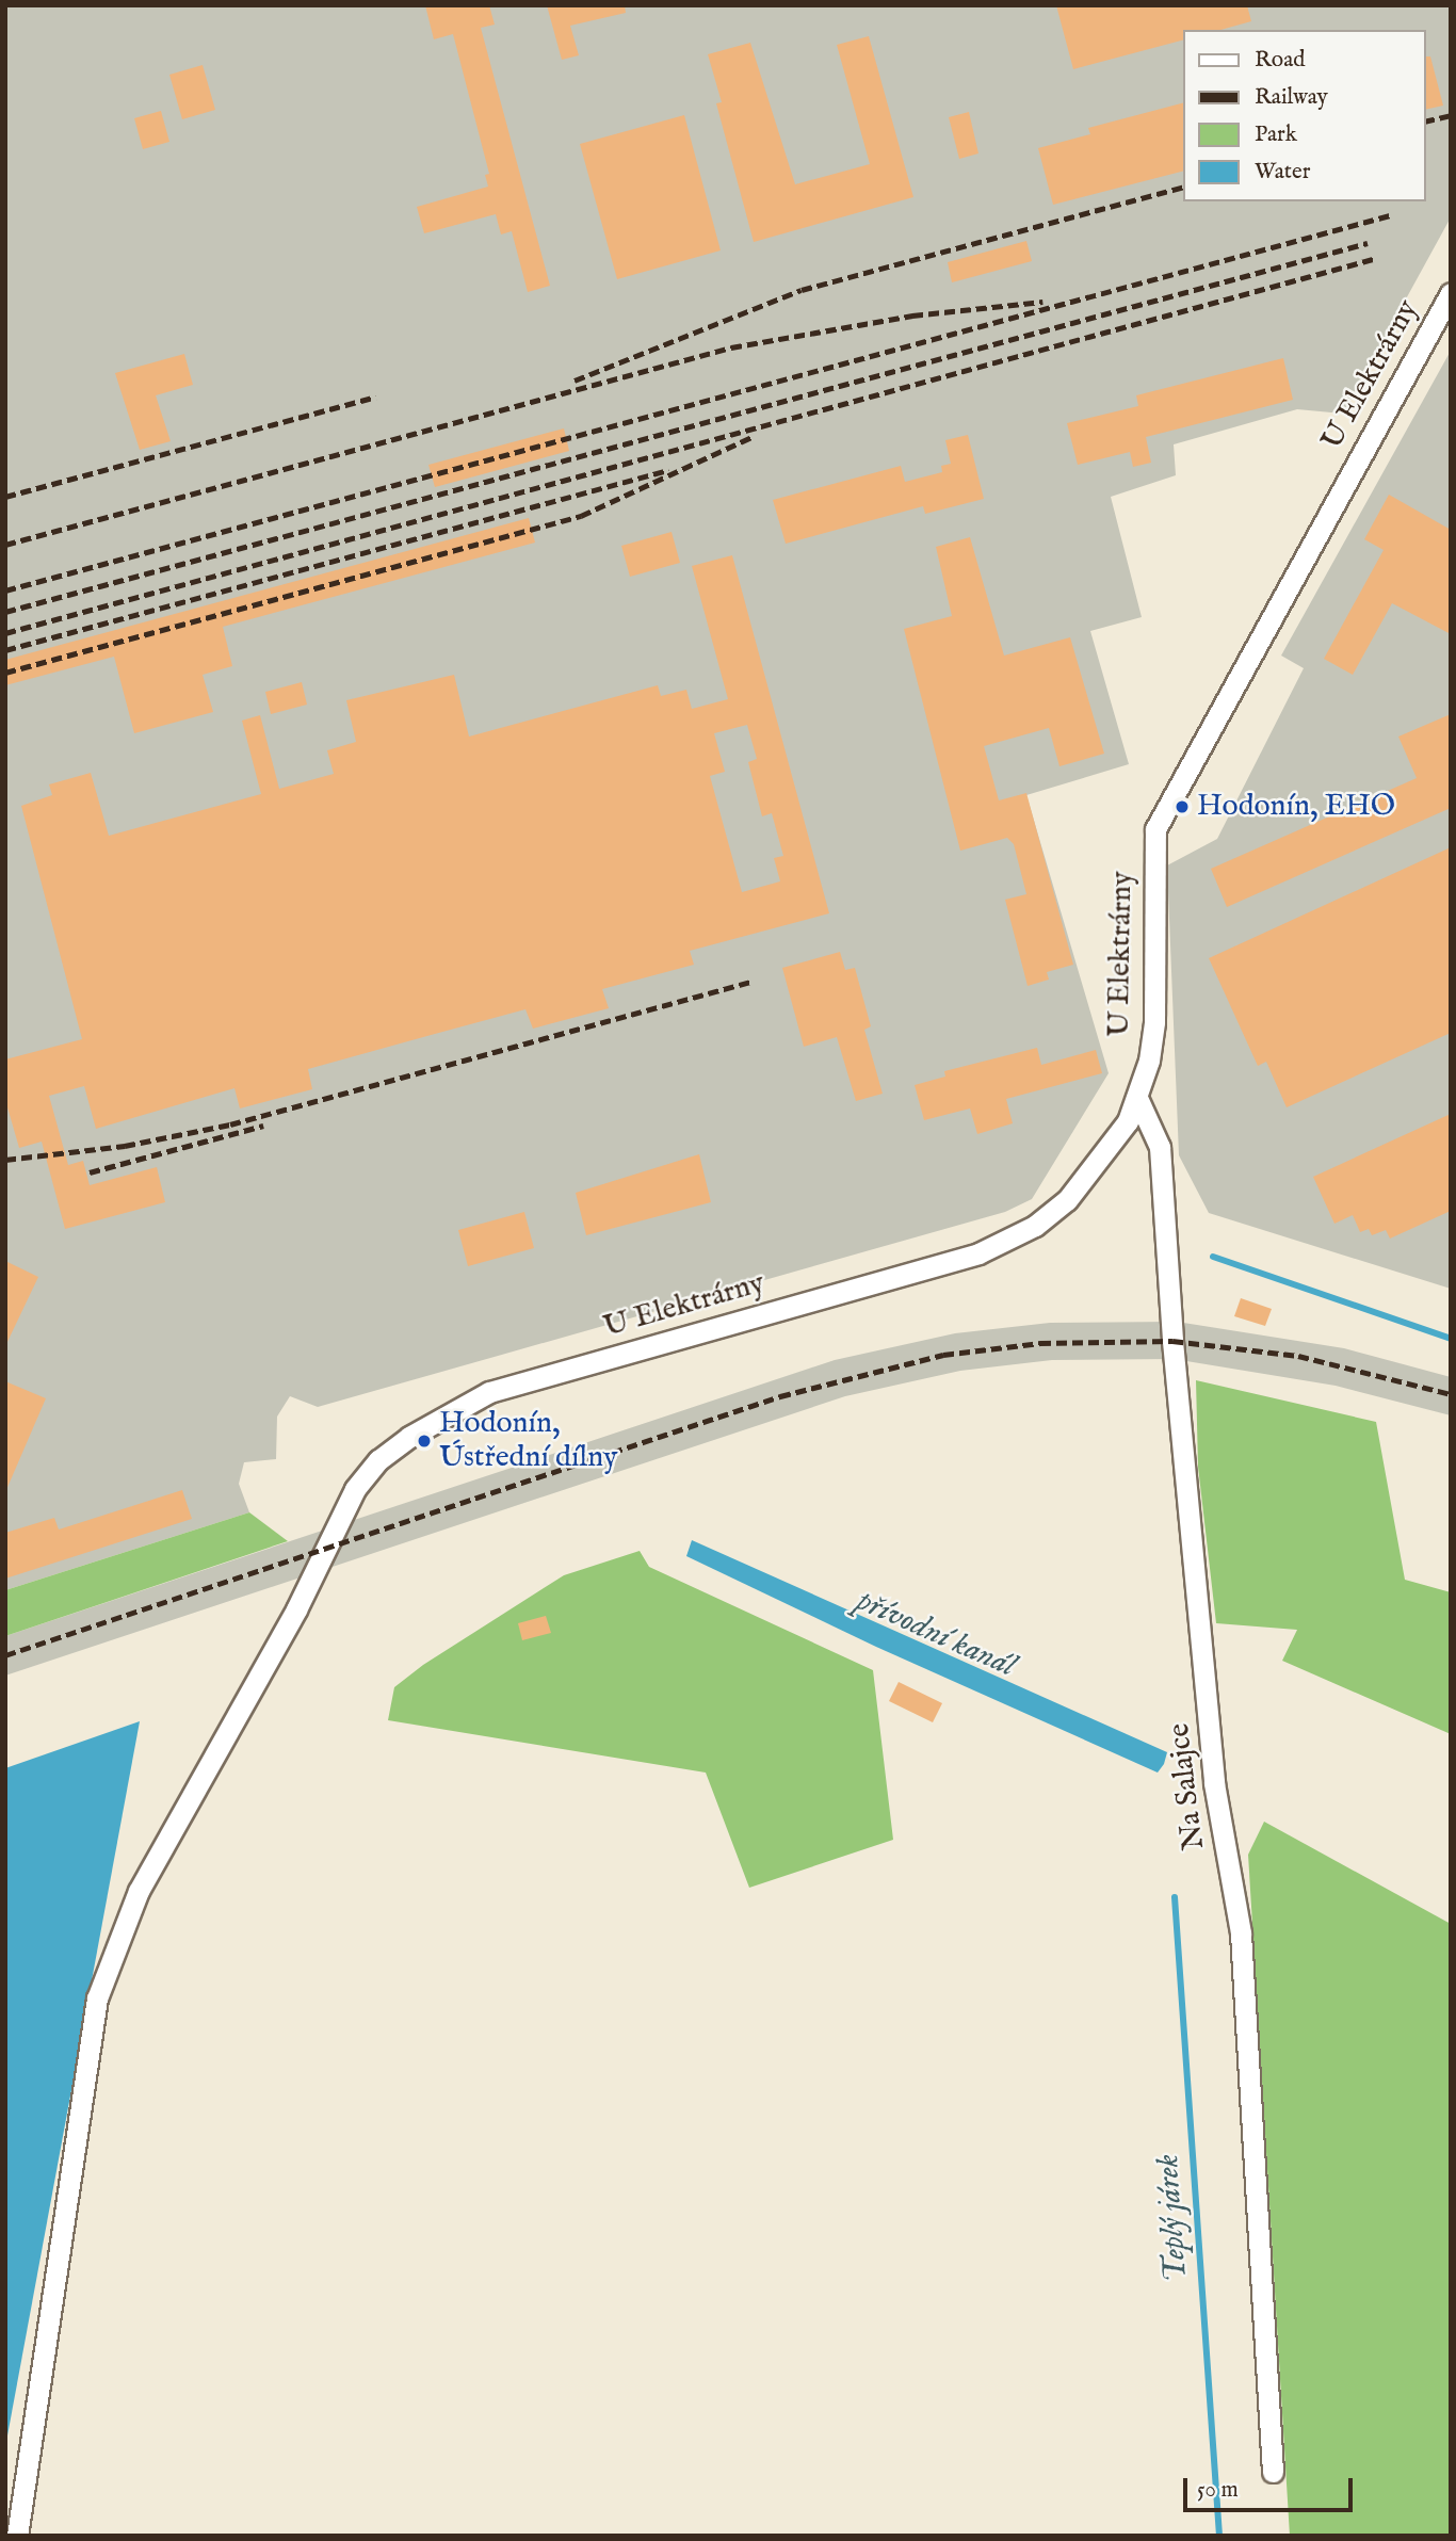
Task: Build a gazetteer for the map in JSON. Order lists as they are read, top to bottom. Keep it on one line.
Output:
{"streets":{"street":["U Elektrárny","Na Salajce"]},"crossings":[["U Elektrárny","Na Salajce"]],"water":["přívodní kanál","Teplý járek"],"places":["Hodonín, EHO","Hodonín, Ústřední dílny"],"legend":["Road","Railway","Park","Water"],"scale_bar":"50 m"}
